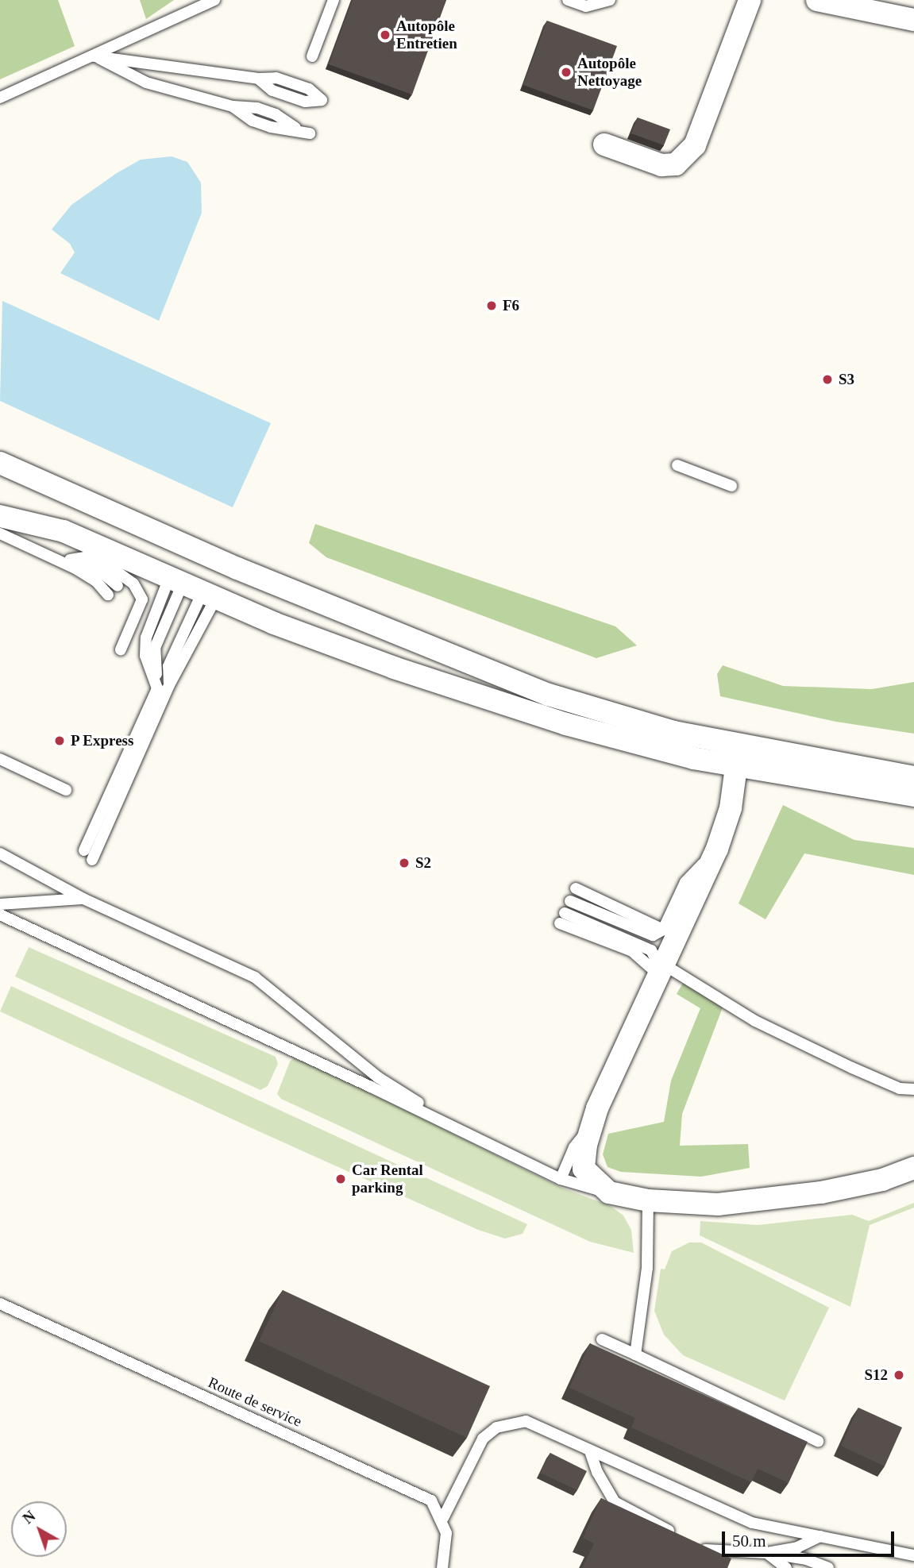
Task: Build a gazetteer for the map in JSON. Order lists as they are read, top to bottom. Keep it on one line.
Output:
{"streets":{"lane":["Route de service"]},"places":["Autopôle Entretien","Autopôle Nettoyage","F6","S3","P Express","S2","Car Rental parking","S12"],"scale_bar":"50 m","north":"top left"}
